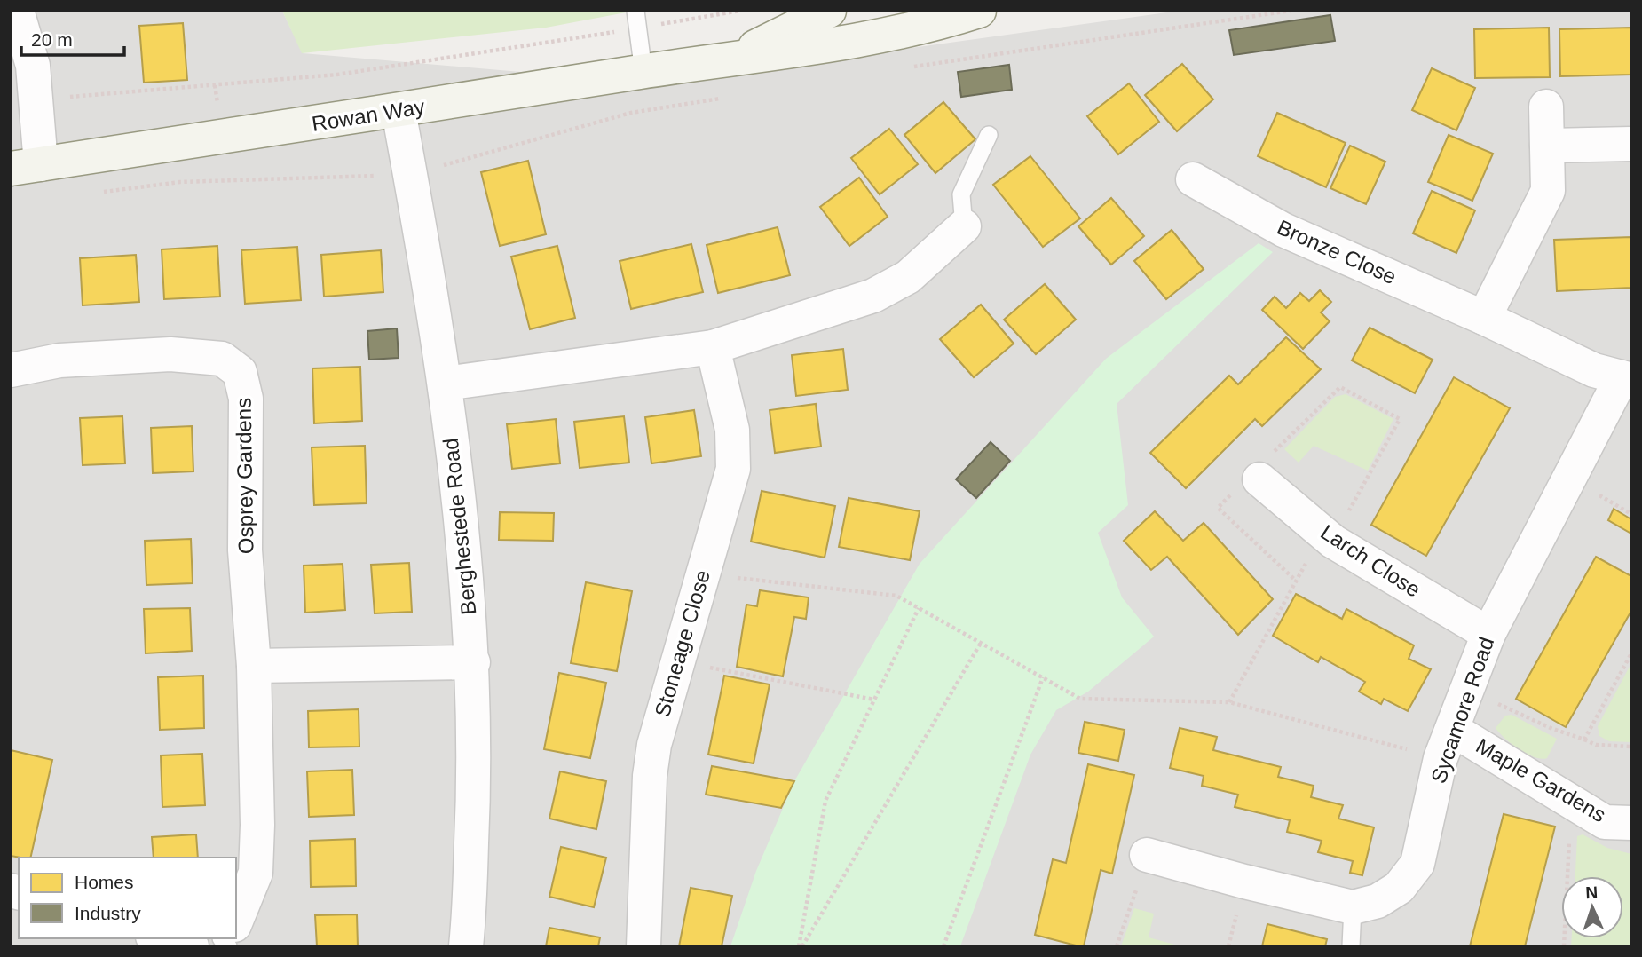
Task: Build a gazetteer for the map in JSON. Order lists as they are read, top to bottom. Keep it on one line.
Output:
{"streets":{"street":["Rowan Way","Bronze Close","Osprey Gardens","Berghestede Road","Larch Close","Stoneage Close","Sycamore Road","Maple Gardens"]},"crossings":[["Rowan Way","Berghestede Road"],["Bronze Close","Sycamore Road"],["Larch Close","Sycamore Road"],["Sycamore Road","Maple Gardens"]],"legend":["Homes","Industry"],"scale_bar":"20 m","north":"top"}
